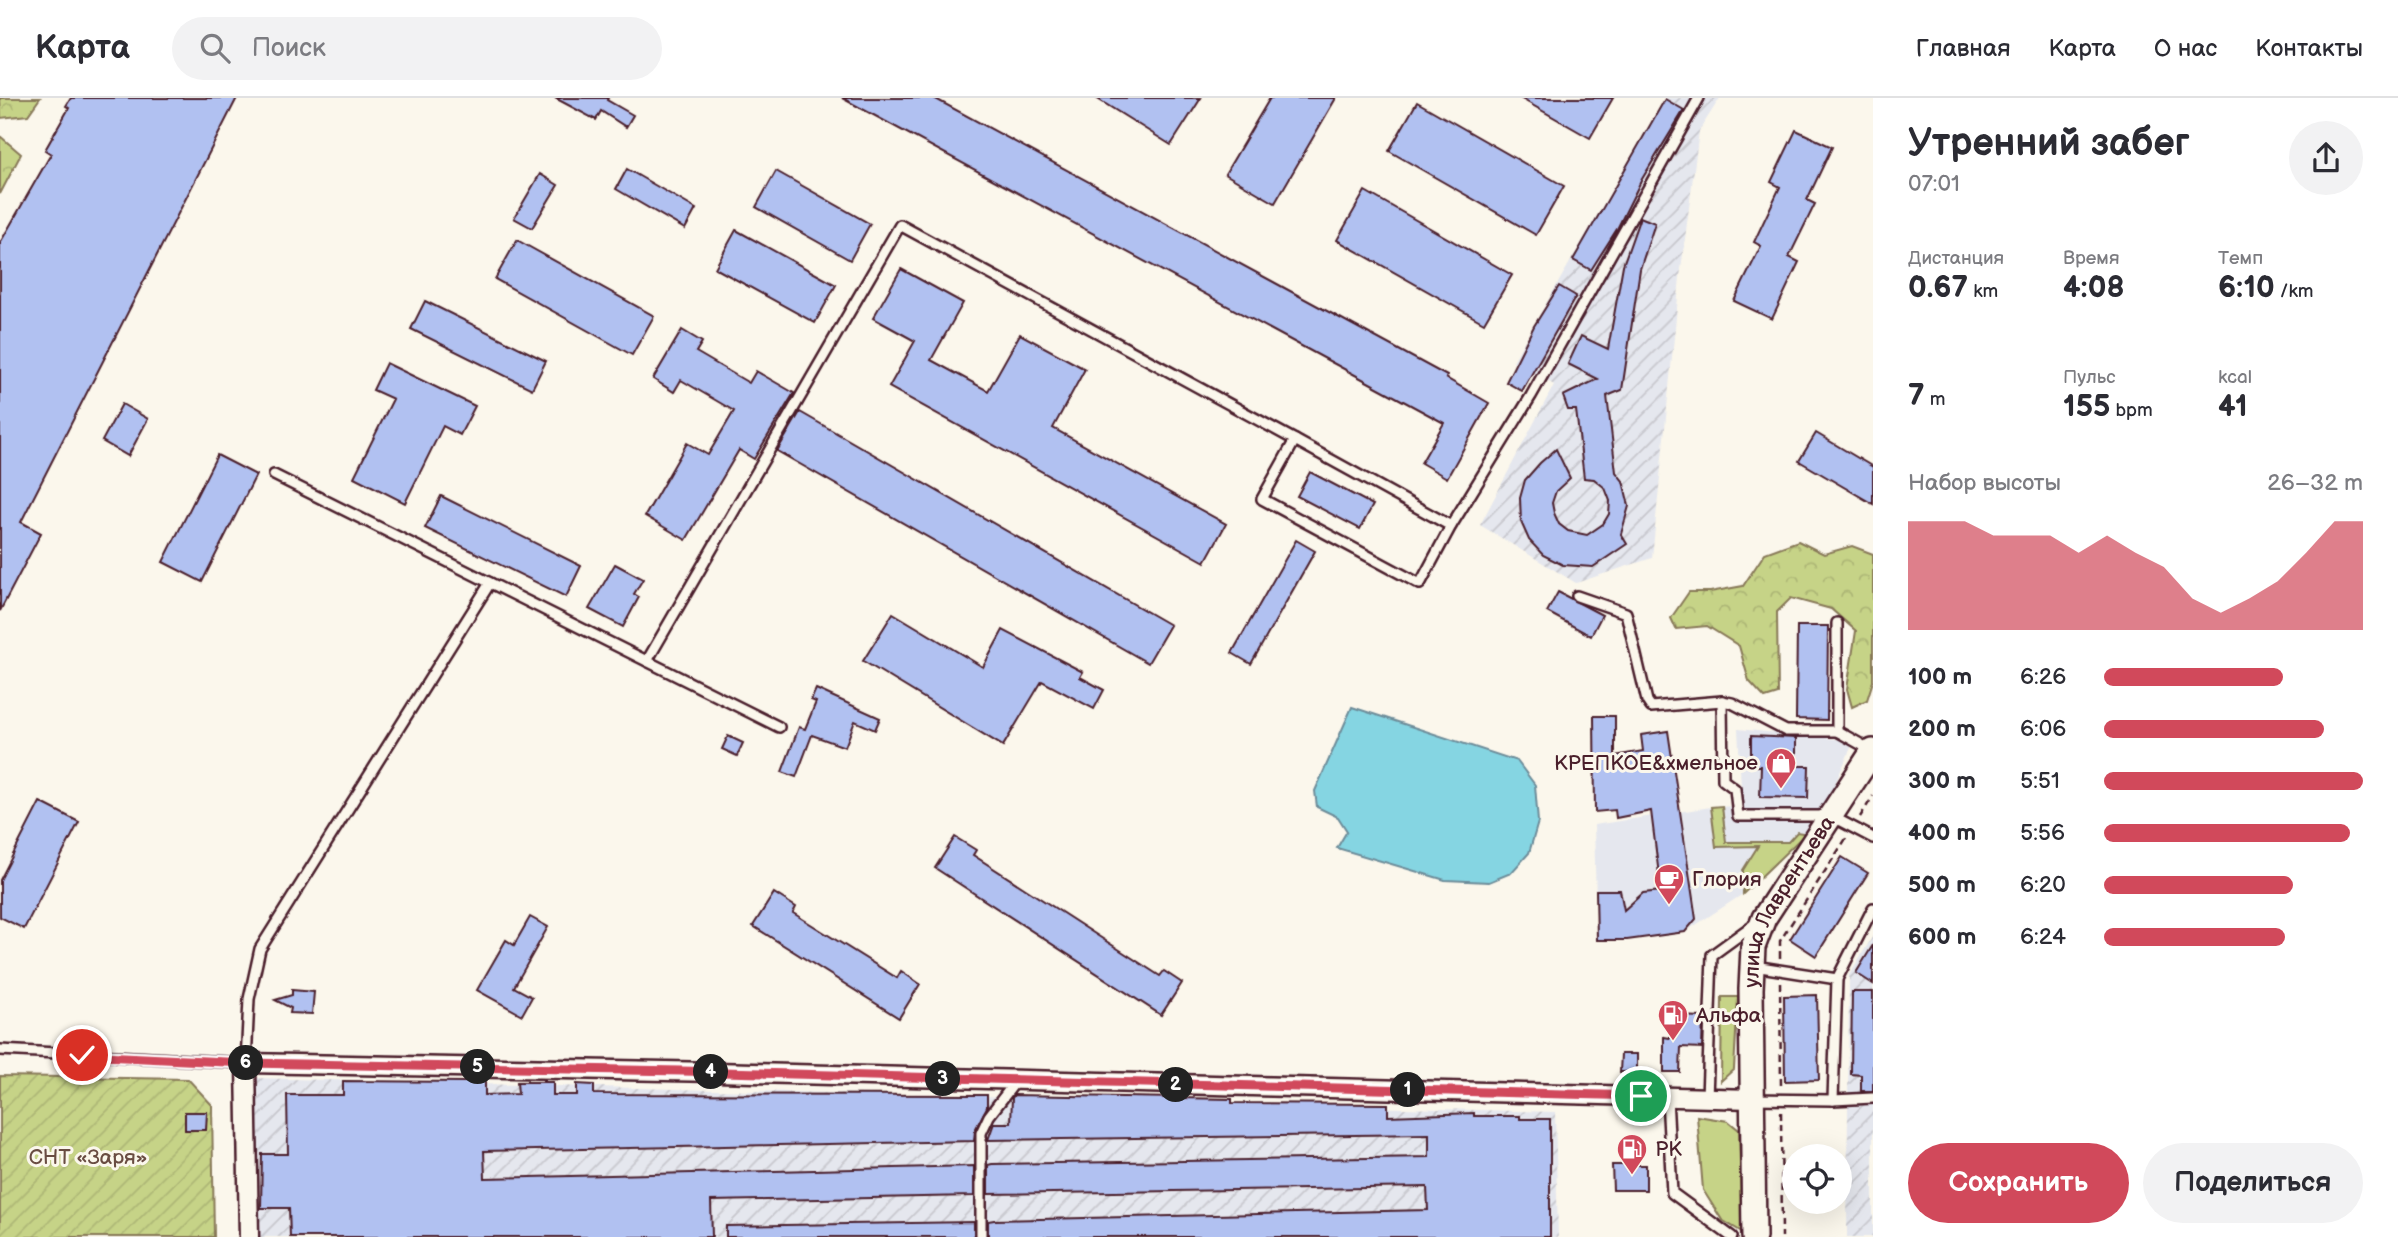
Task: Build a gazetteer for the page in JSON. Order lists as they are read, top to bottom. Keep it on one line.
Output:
{"streets":{"street":["улица Лаврентьева"]},"parks":["СНТ «Заря»"],"places":{"shop":["КРЕПКОЕ&хмельное"],"cafe":["Глория"],"fuel station":["Альфа","РК"]},"page":{"header":"Карта","search":"Поиск","nav":["Главная","Карта","О нас","Контакты"],"heading":["Утренний забег","07:01"],"stats":[["Дистанция","0.67 km"],["Время","4:08"],["Темп","6:10 /km"],["7 m"],["Пульс","155 bpm"],["kcal","41"]],"chart":["Набор высоты","26–32 m"],"list":[{"name":"100 m","note":"6:26"},{"name":"200 m","note":"6:06"},{"name":"300 m","note":"5:51"},{"name":"400 m","note":"5:56"},{"name":"500 m","note":"6:20"},{"name":"600 m","note":"6:24"}],"pins":["6","5","4","3","2","1"],"buttons":["Сохранить","Поделиться"]}}
